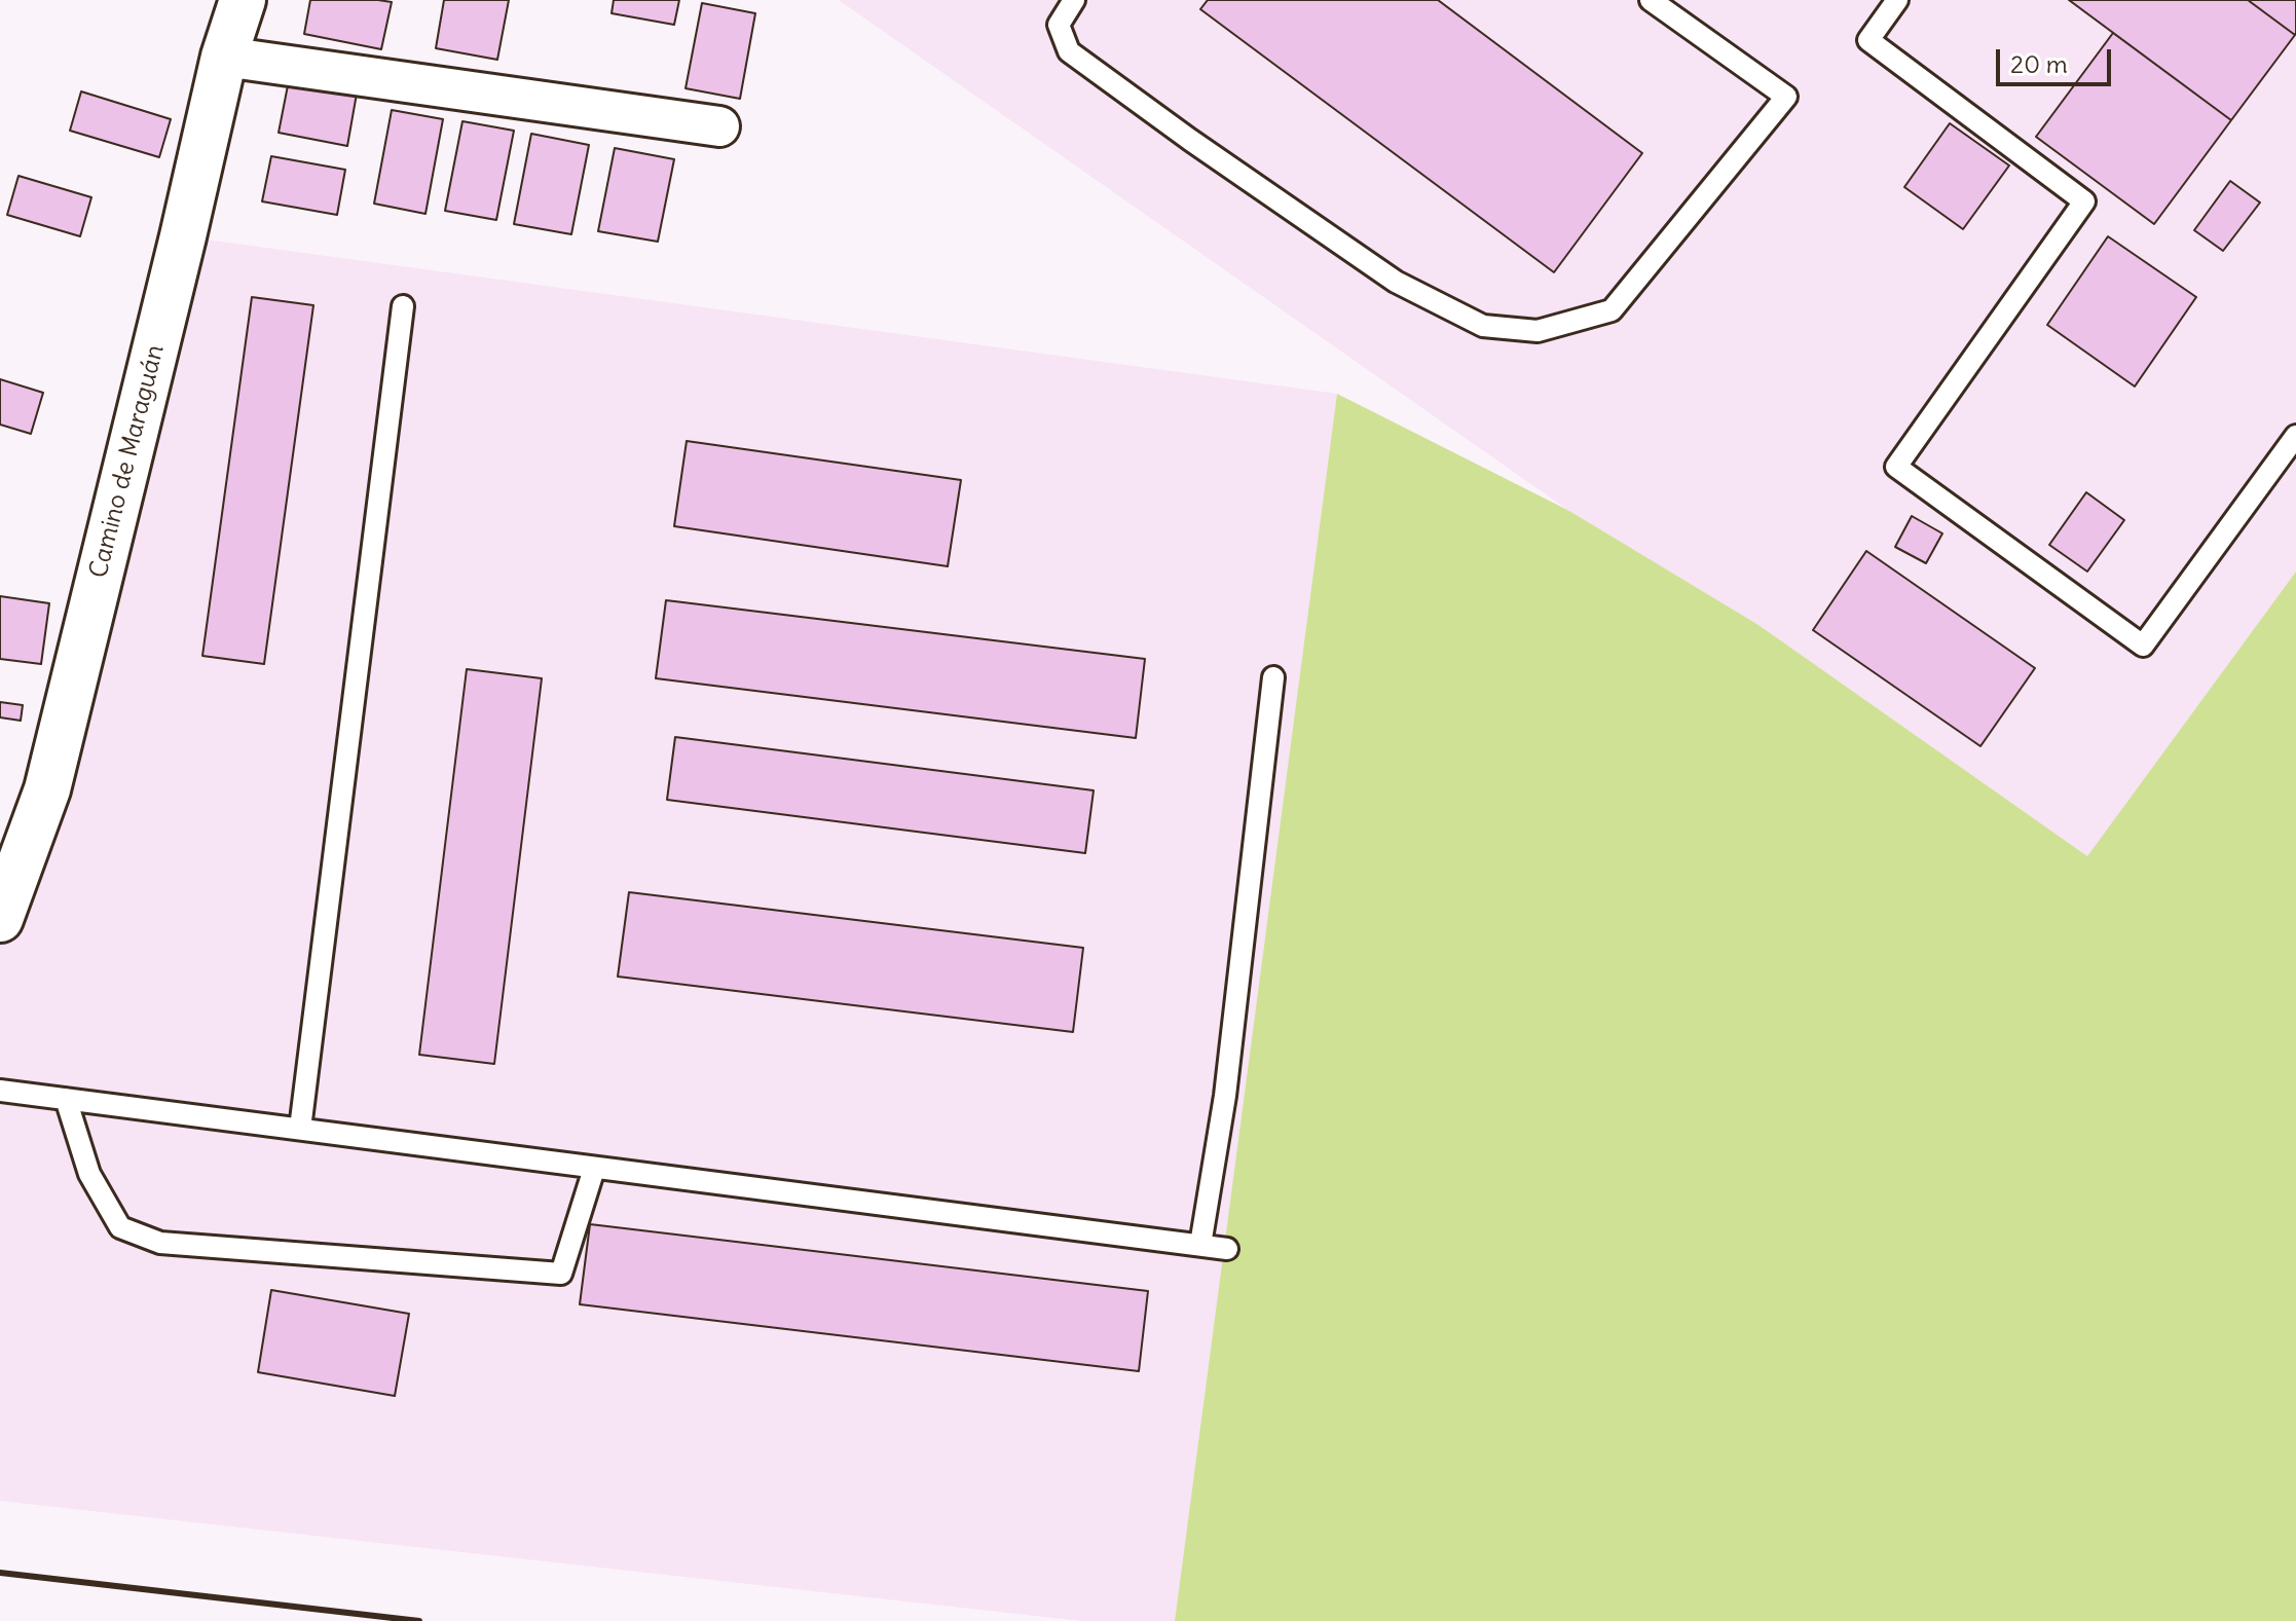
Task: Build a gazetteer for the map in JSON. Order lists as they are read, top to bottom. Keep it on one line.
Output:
{"streets":{"street":["Camino de Maraguán"]},"scale_bar":"20 m"}
